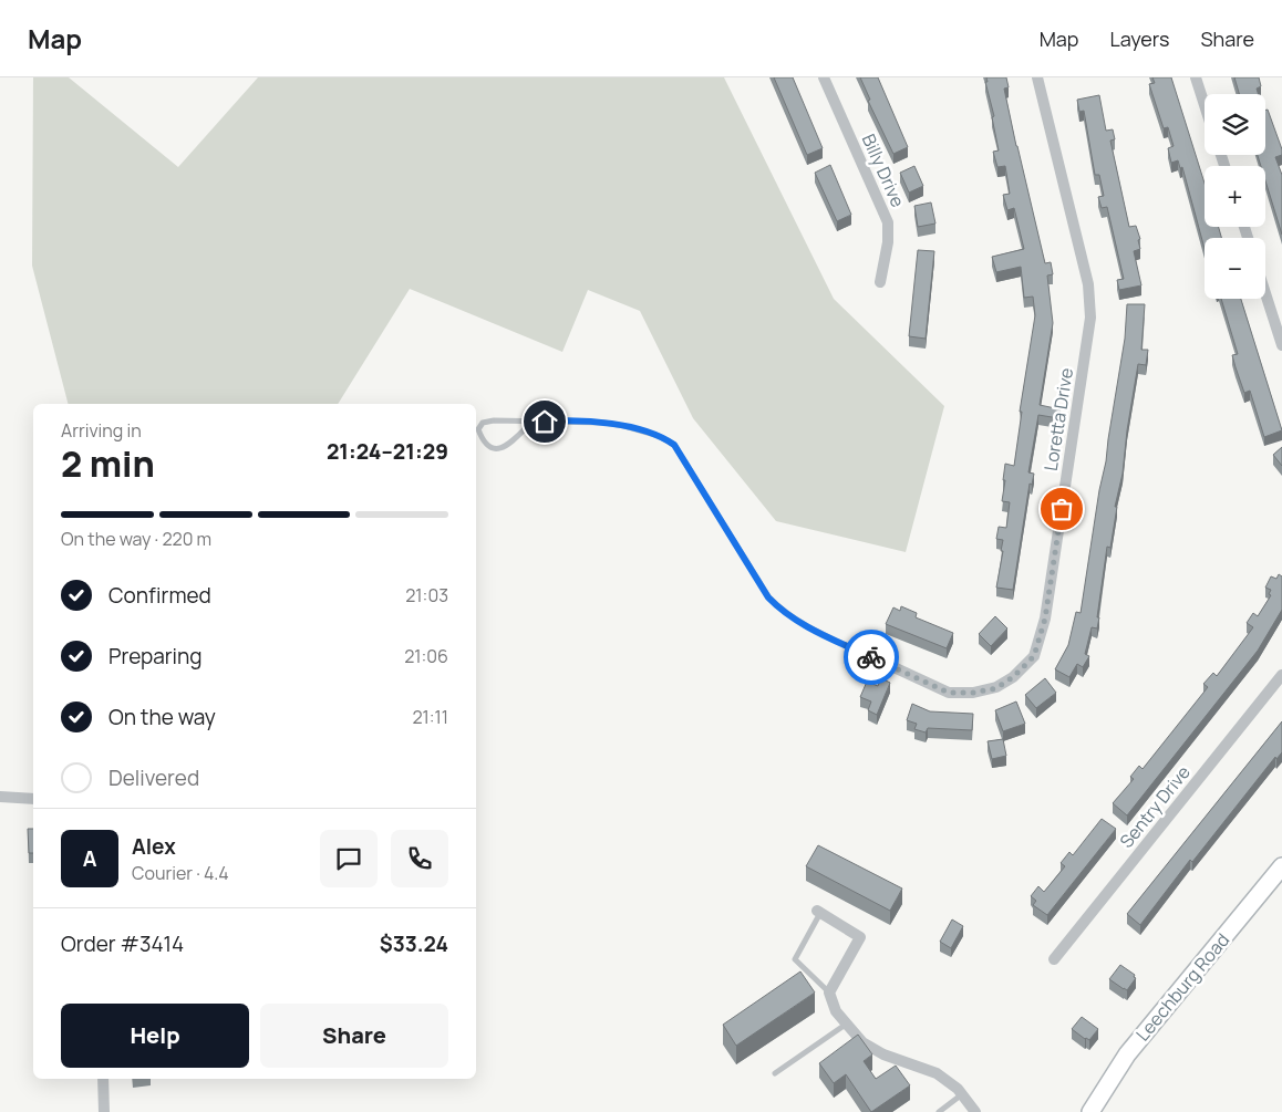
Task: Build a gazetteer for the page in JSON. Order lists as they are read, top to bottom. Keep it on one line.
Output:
{"streets":{"street":["Billy Drive","Loretta Drive","Sentry Drive","Leechburg Road"]},"page":{"header":"Map","nav":["Map","Layers","Share"],"map_buttons":["+","−"],"heading":["2 min","Arriving in","21:24–21:29"],"panel":["Alex","Courier · 4.4","Order #3414","$33.24"],"bar":"On the way · 220 m","list":[["Confirmed","21:03"],["Preparing","21:06"],["On the way","21:11"],"Delivered"],"round":"A","buttons":["Help","Share"]}}
